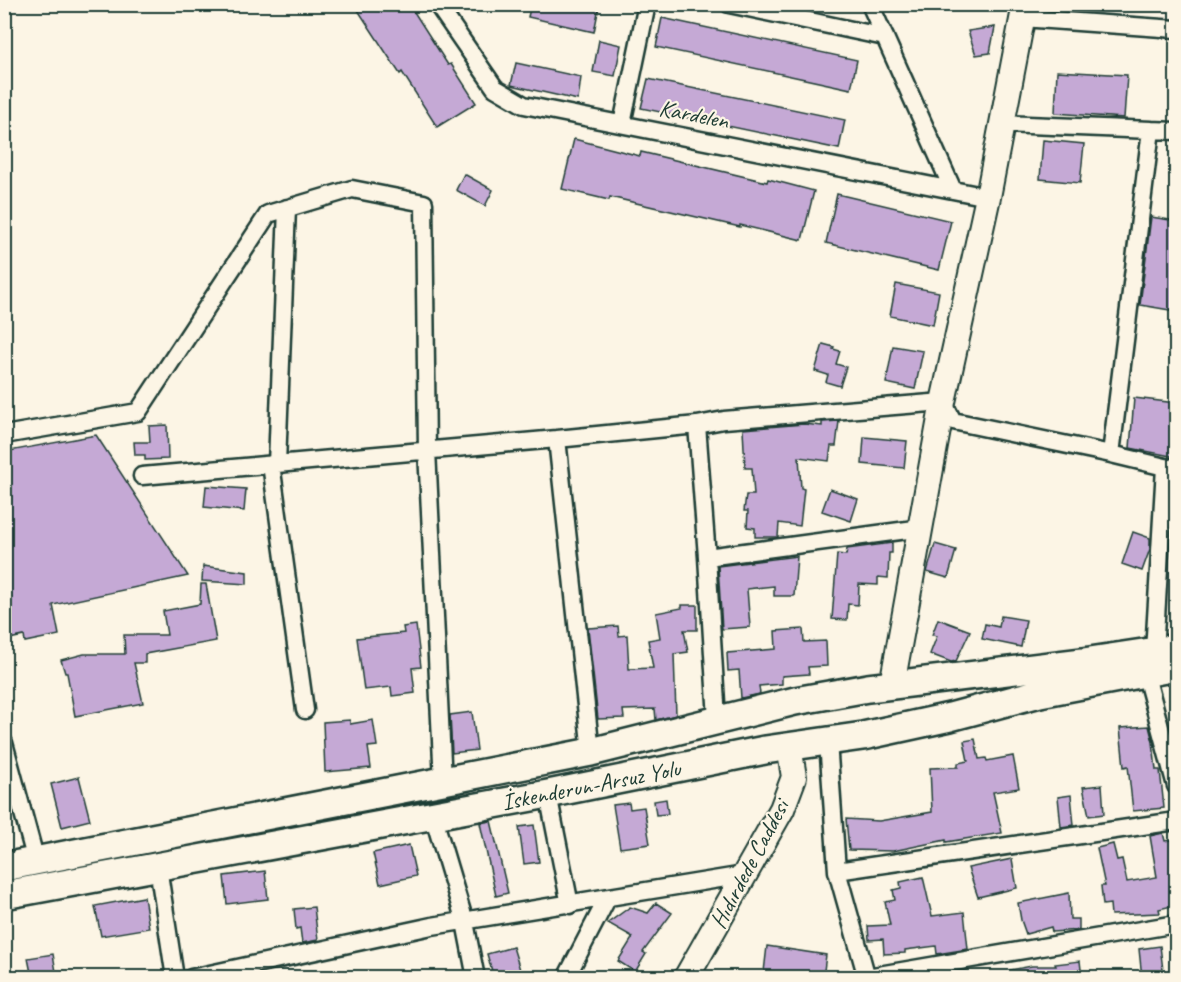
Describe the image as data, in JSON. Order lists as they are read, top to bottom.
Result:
{
  "streets": {
    "main road": ["İskenderun-Arsuz Yolu"],
    "street": ["Kardelen", "Hıdırdede Caddesi"]
  },
  "crossings": [
    ["İskenderun-Arsuz Yolu", "Hıdırdede Caddesi"]
  ]
}
